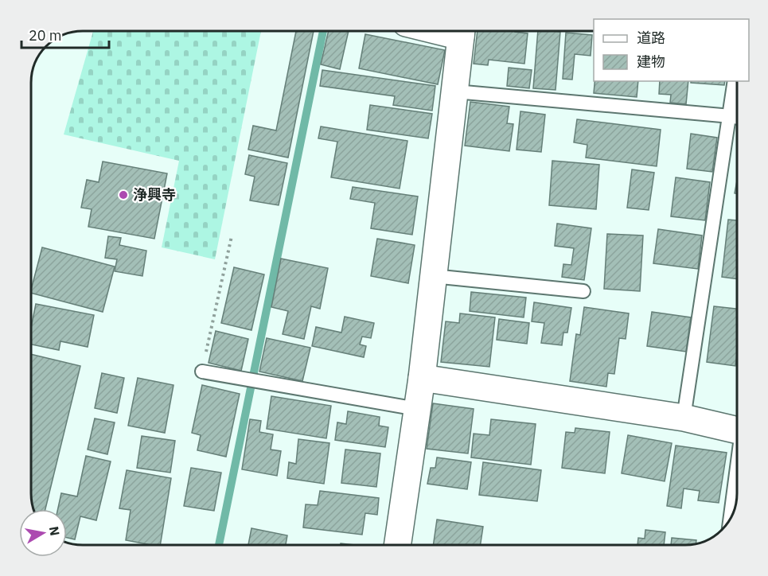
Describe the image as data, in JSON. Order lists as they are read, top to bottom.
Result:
{
  "places": ["浄興寺"],
  "legend": ["道路", "建物"],
  "scale_bar": "20 m",
  "north": "right"
}
